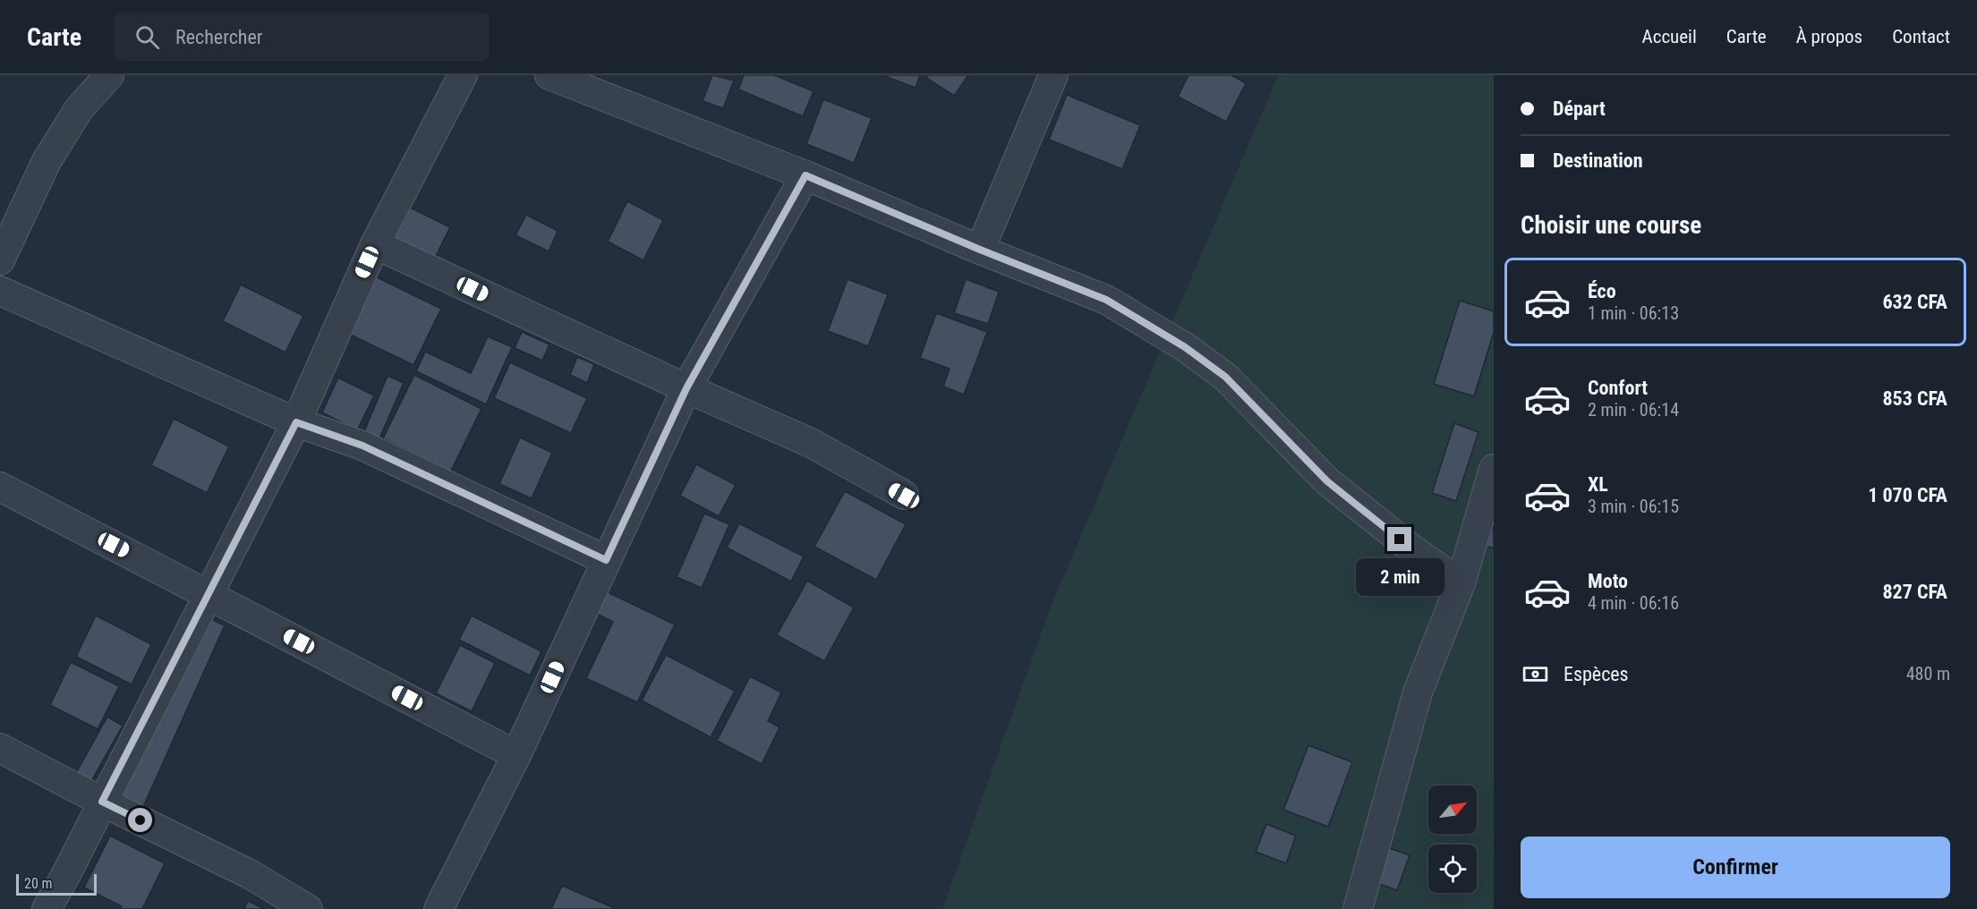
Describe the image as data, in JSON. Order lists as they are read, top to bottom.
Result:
{
  "scale_bar": "20 m",
  "north": "top right",
  "page": {
    "header": "Carte",
    "search": "Rechercher",
    "nav": [
      "Accueil",
      "Carte",
      "À propos",
      "Contact"
    ],
    "banner": ["Départ", "Destination"],
    "heading": "Choisir une course",
    "list": [
      {
        "name": "Éco",
        "note": "1 min · 06:13",
        "value": "632 CFA"
      },
      {
        "name": "Confort",
        "note": "2 min · 06:14",
        "value": "853 CFA"
      },
      {
        "name": "XL",
        "note": "3 min · 06:15",
        "value": "1 070 CFA"
      },
      {
        "name": "Moto",
        "note": "4 min · 06:16",
        "value": "827 CFA"
      }
    ],
    "bubble": "2 min",
    "pay": ["Espèces", "480 m"],
    "buttons": "Confirmer",
    "scale": "20 m"
  }
}
